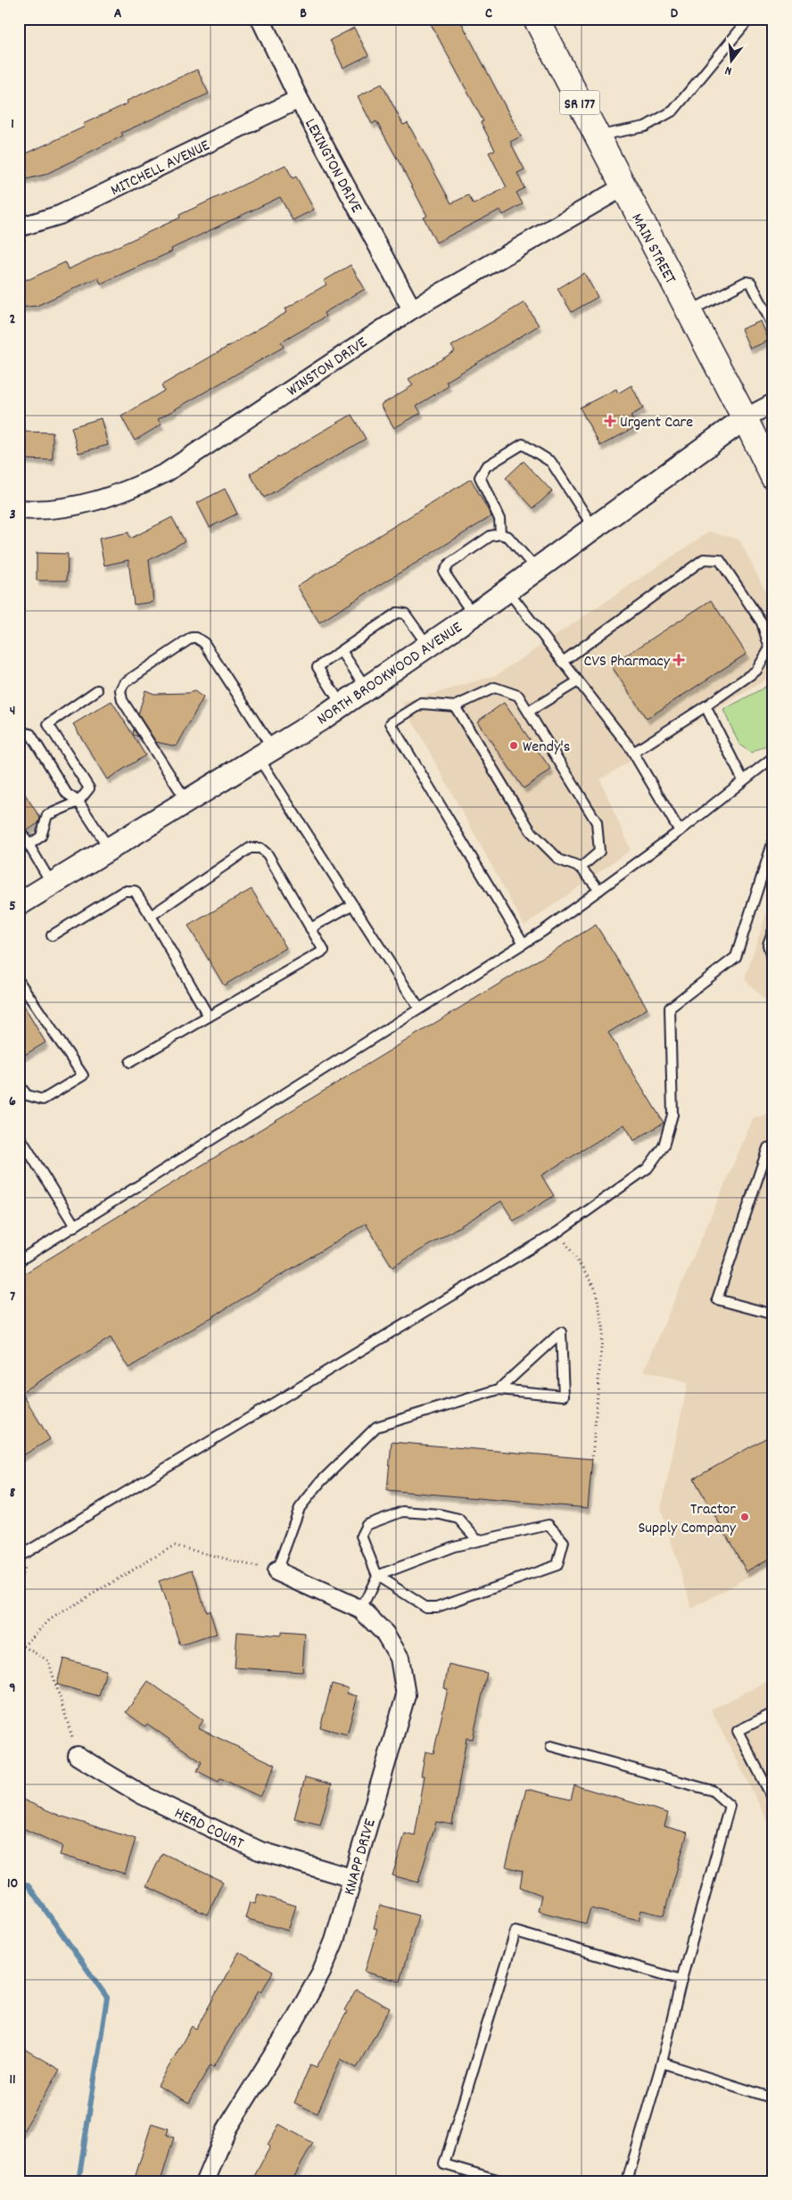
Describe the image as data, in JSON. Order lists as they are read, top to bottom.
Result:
{
  "streets": {
    "main road": ["SR 177", "MAIN STREET"],
    "street": [
      "LEXINGTON DRIVE",
      "MITCHELL AVENUE",
      "WINSTON DRIVE",
      "NORTH BROOKWOOD AVENUE",
      "HERD COURT",
      "KNAPP DRIVE"
    ]
  },
  "crossings": [
    ["LEXINGTON DRIVE", "MITCHELL AVENUE"],
    ["LEXINGTON DRIVE", "WINSTON DRIVE"],
    ["MAIN STREET", "WINSTON DRIVE"],
    ["MAIN STREET", "NORTH BROOKWOOD AVENUE"],
    ["HERD COURT", "KNAPP DRIVE"]
  ],
  "places": {
    "health": ["Urgent Care", "CVS Pharmacy"],
    "other": ["Wendy's", "Tractor Supply Company"]
  },
  "north": "bottom",
  "grid": {
    "columns": [
      "A",
      "B",
      "C",
      "D"
    ],
    "rows": [
      "1",
      "2",
      "3",
      "4",
      "5",
      "6",
      "7",
      "8",
      "9",
      "10",
      "11"
    ]
  }
}
